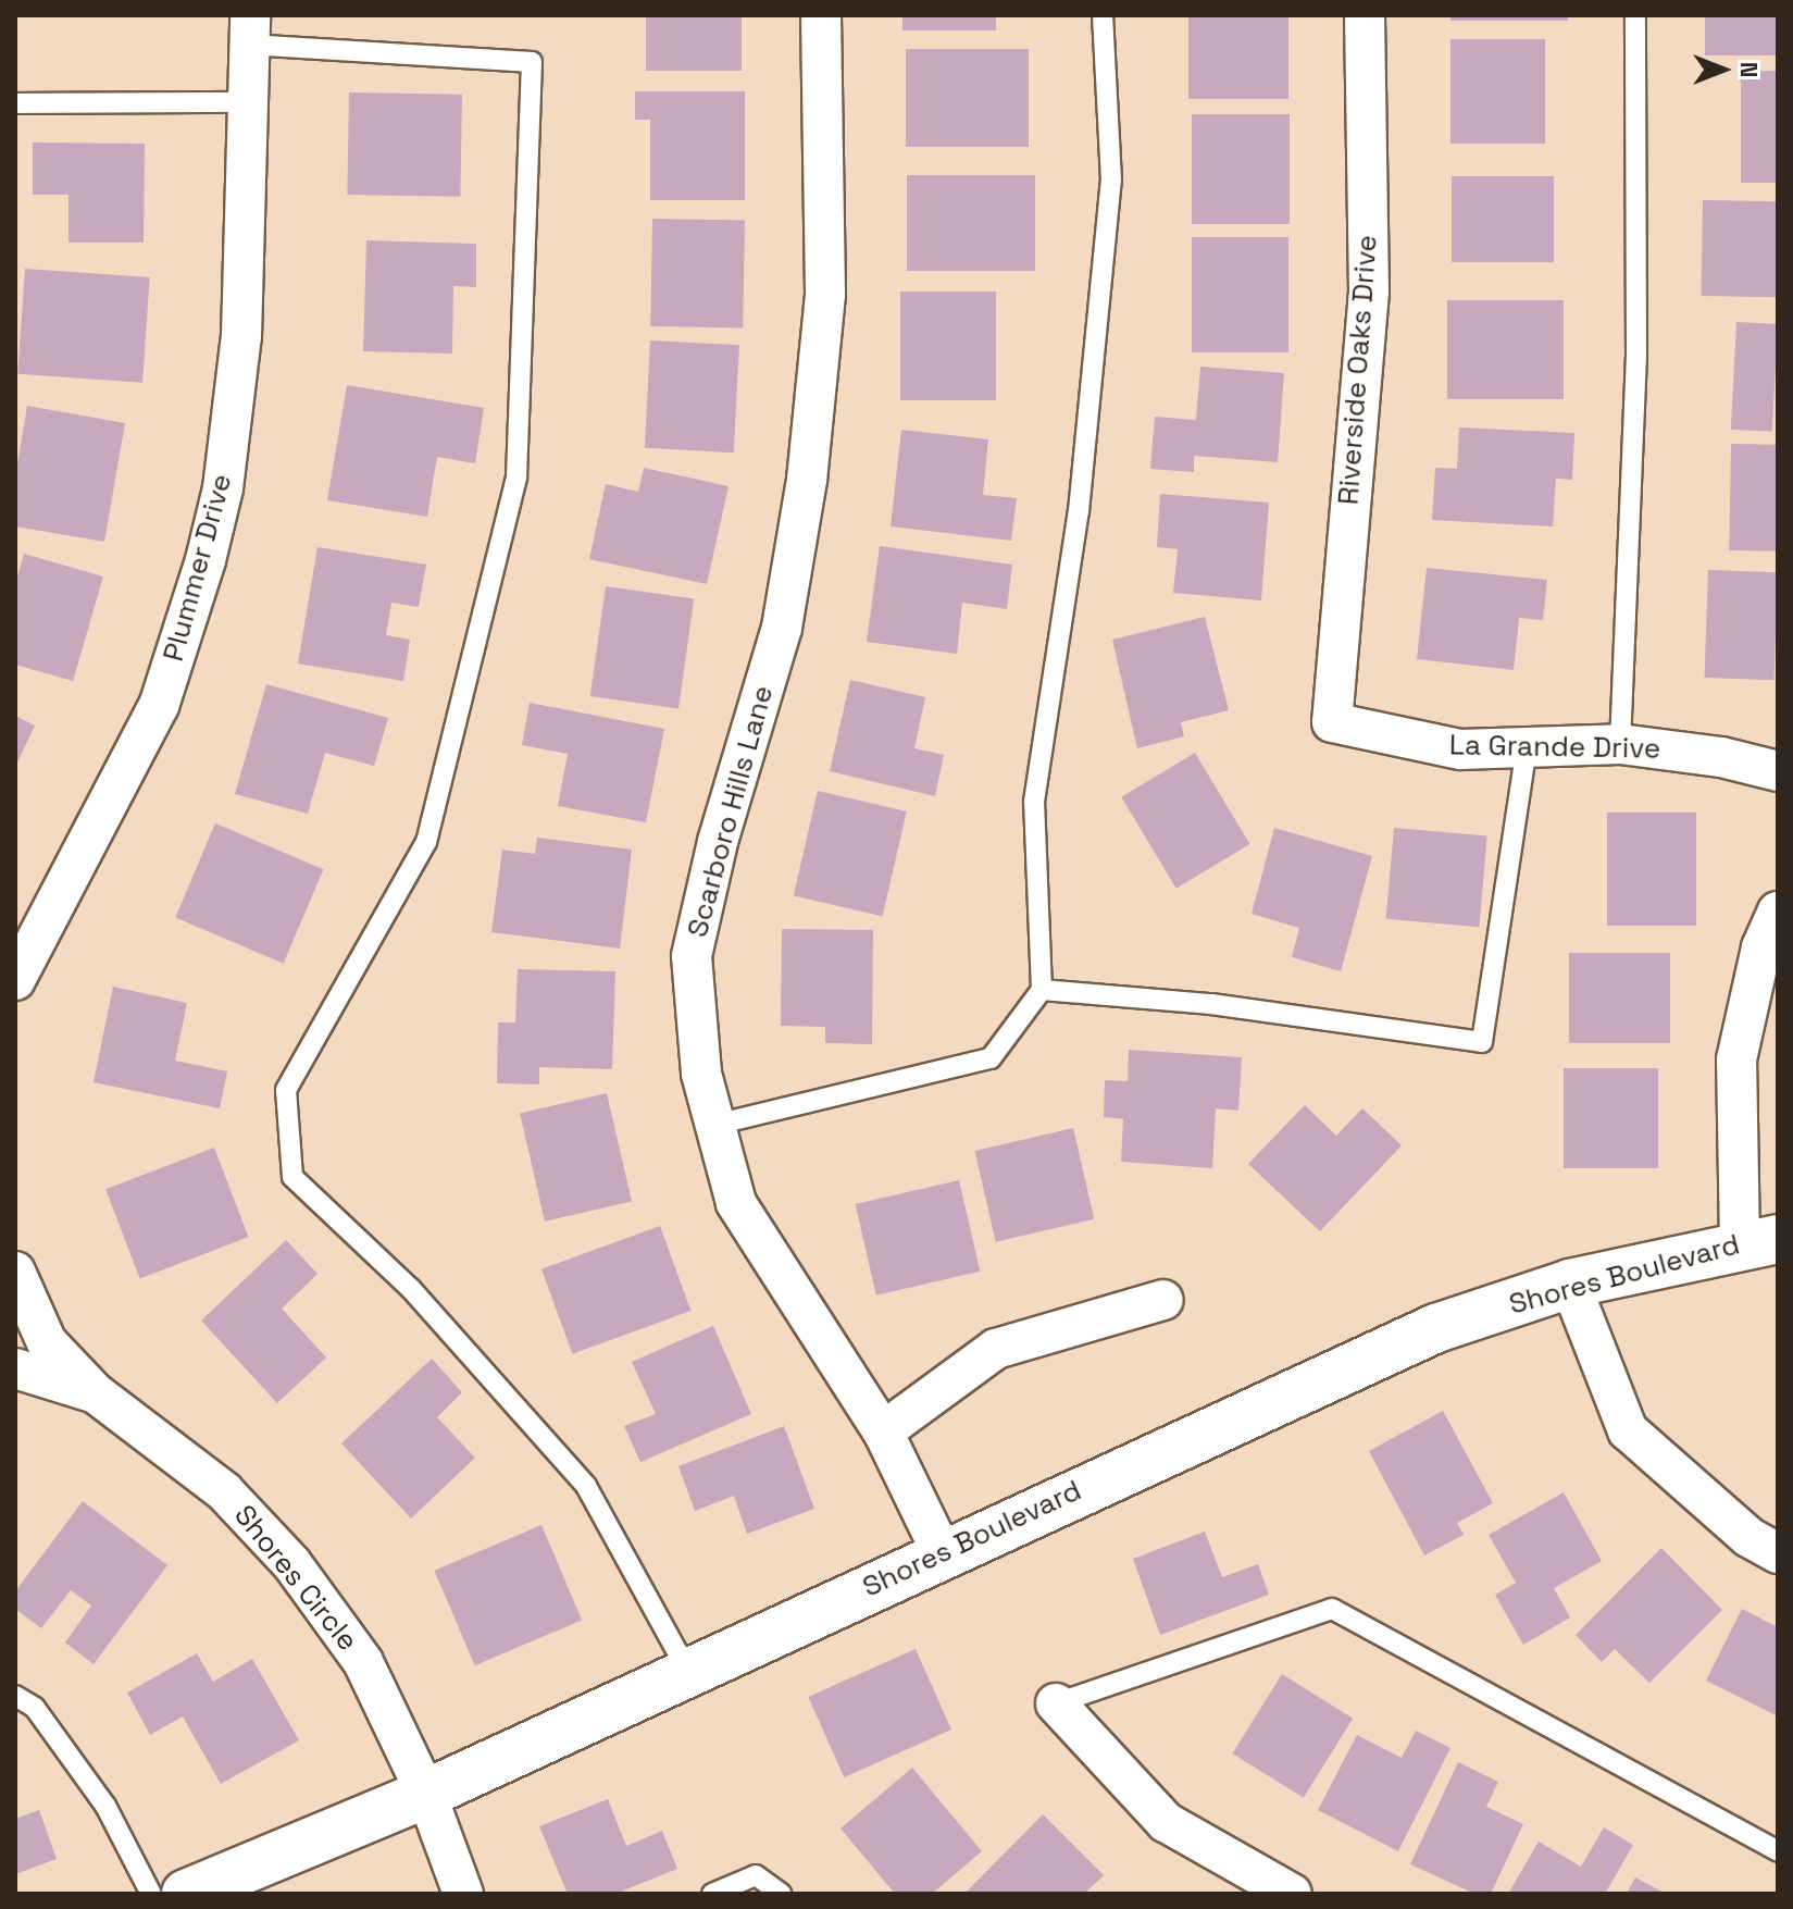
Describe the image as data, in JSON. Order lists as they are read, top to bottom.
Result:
{
  "streets": {
    "street": [
      "Riverside Oaks Drive",
      "Plummer Drive",
      "La Grande Drive",
      "Scarboro Hills Lane",
      "Shores Boulevard",
      "Shores Circle"
    ]
  },
  "crossings": [
    ["Riverside Oaks Drive", "La Grande Drive"],
    ["Scarboro Hills Lane", "Shores Boulevard"],
    ["Shores Boulevard", "Shores Circle"]
  ],
  "north": "right"
}
